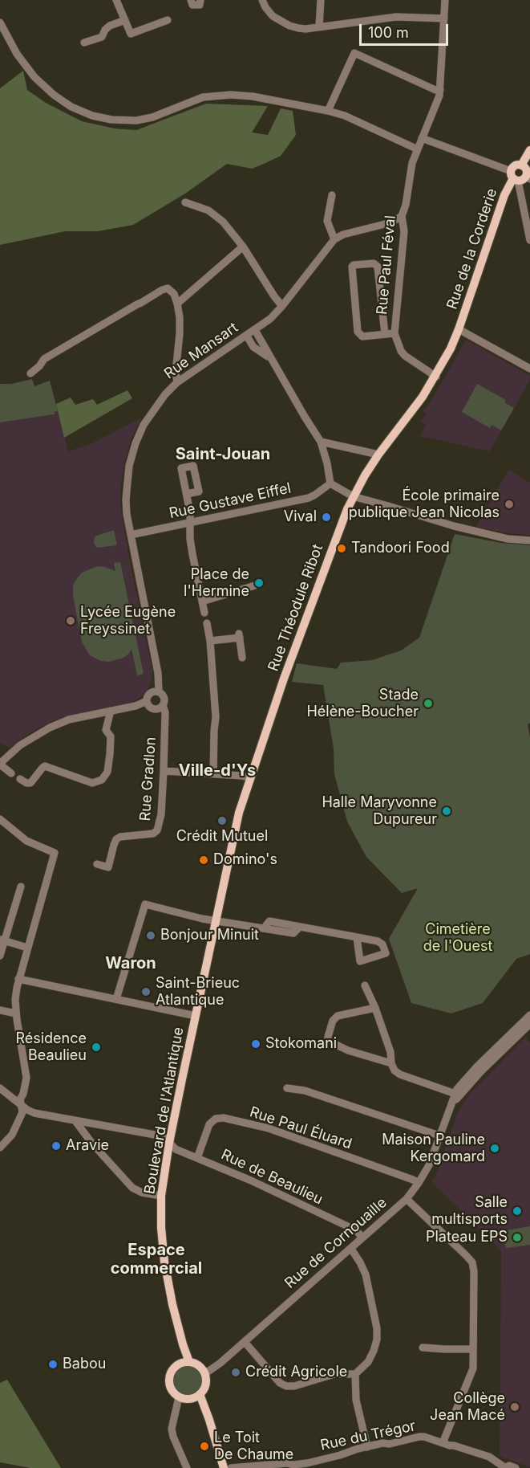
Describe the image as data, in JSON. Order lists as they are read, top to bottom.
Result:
{
  "streets": {
    "main road": ["Rue de la Corderie", "Rue Théodule Ribot", "Boulevard de l'Atlantique"],
    "street": [
      "Rue Paul Féval",
      "Rue Mansart",
      "Rue Gustave Eiffel",
      "Rue Gradlon",
      "Rue Paul Éluard",
      "Rue de Beaulieu",
      "Rue de Cornouaille",
      "Rue du Trégor"
    ]
  },
  "crossings": [
    ["Rue de la Corderie", "Rue Théodule Ribot"],
    ["Rue Paul Féval", "Rue Théodule Ribot"],
    ["Rue Mansart", "Rue Gustave Eiffel"],
    ["Rue Mansart", "Rue Gradlon"],
    ["Rue Théodule Ribot", "Boulevard de l'Atlantique"],
    ["Boulevard de l'Atlantique", "Rue de Beaulieu"],
    ["Boulevard de l'Atlantique", "Rue de Cornouaille"],
    ["Rue Paul Éluard", "Rue de Beaulieu"],
    ["Rue Paul Éluard", "Rue de Cornouaille"],
    ["Rue de Beaulieu", "Rue de Cornouaille"]
  ],
  "districts": [
    "Saint-Jouan",
    "Ville-d'Ys",
    "Waron",
    "Espace commercial"
  ],
  "parks": ["Cimetière de l'Ouest"],
  "places": [
    "École primaire publique Jean Nicolas",
    "Vival",
    "Tandoori Food",
    "Place de l'Hermine",
    "Lycée Eugène Freyssinet",
    "Stade Hélène-Boucher",
    "Halle Maryvonne Dupureur",
    "Crédit Mutuel",
    "Domino's",
    "Bonjour Minuit",
    "Saint-Brieuc Atlantique",
    "Stokomani",
    "Résidence Beaulieu",
    "Aravie",
    "Maison Pauline Kergomard",
    "Salle multisports",
    "Plateau EPS",
    "Babou",
    "Crédit Agricole",
    "Collège Jean Macé",
    "Le Toit De Chaume"
  ],
  "scale_bar": "100 m"
}
